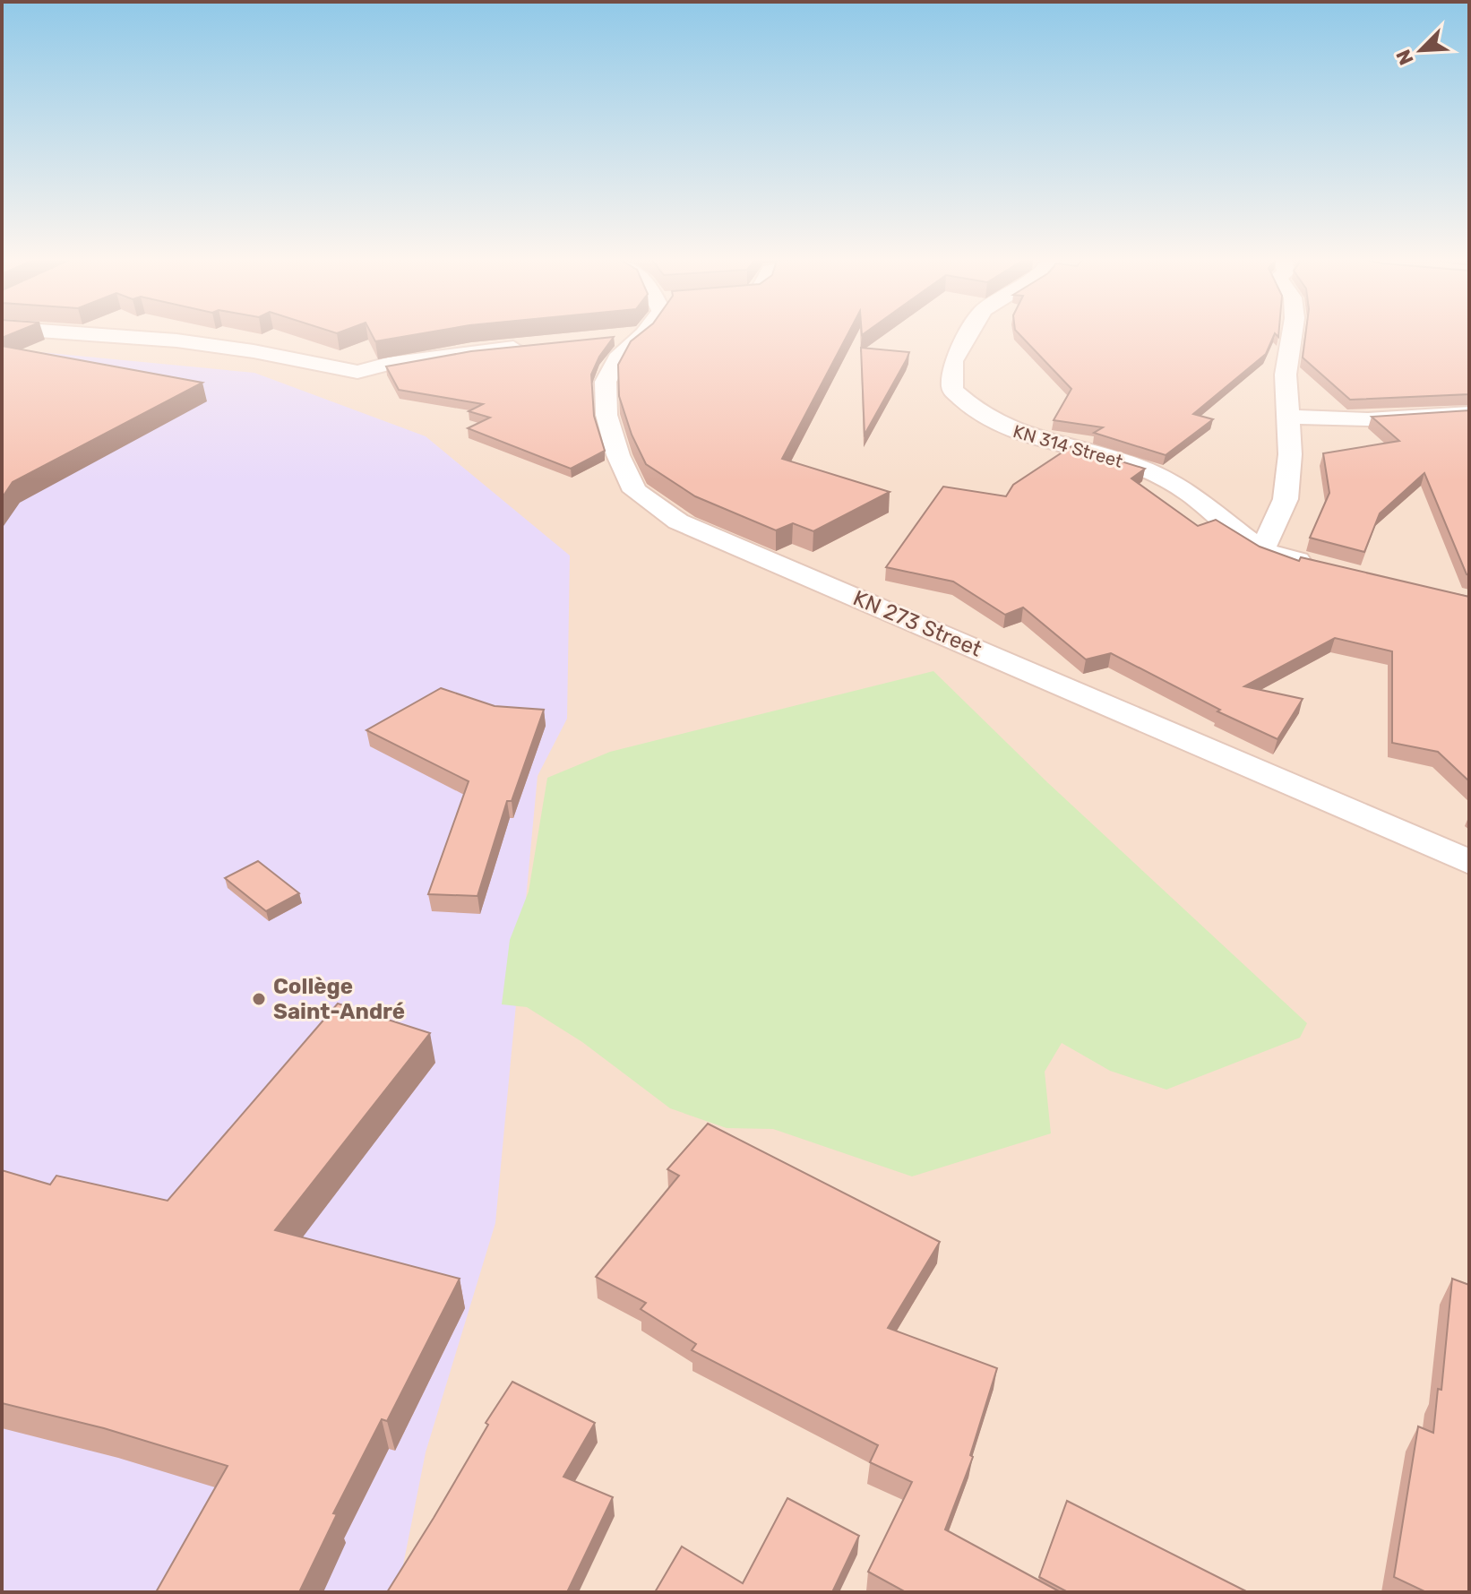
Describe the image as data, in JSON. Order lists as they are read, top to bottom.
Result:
{
  "streets": {
    "street": ["KN 314 Street", "KN 273 Street"]
  },
  "places": ["Collège Saint-André"],
  "north": "bottom left"
}
